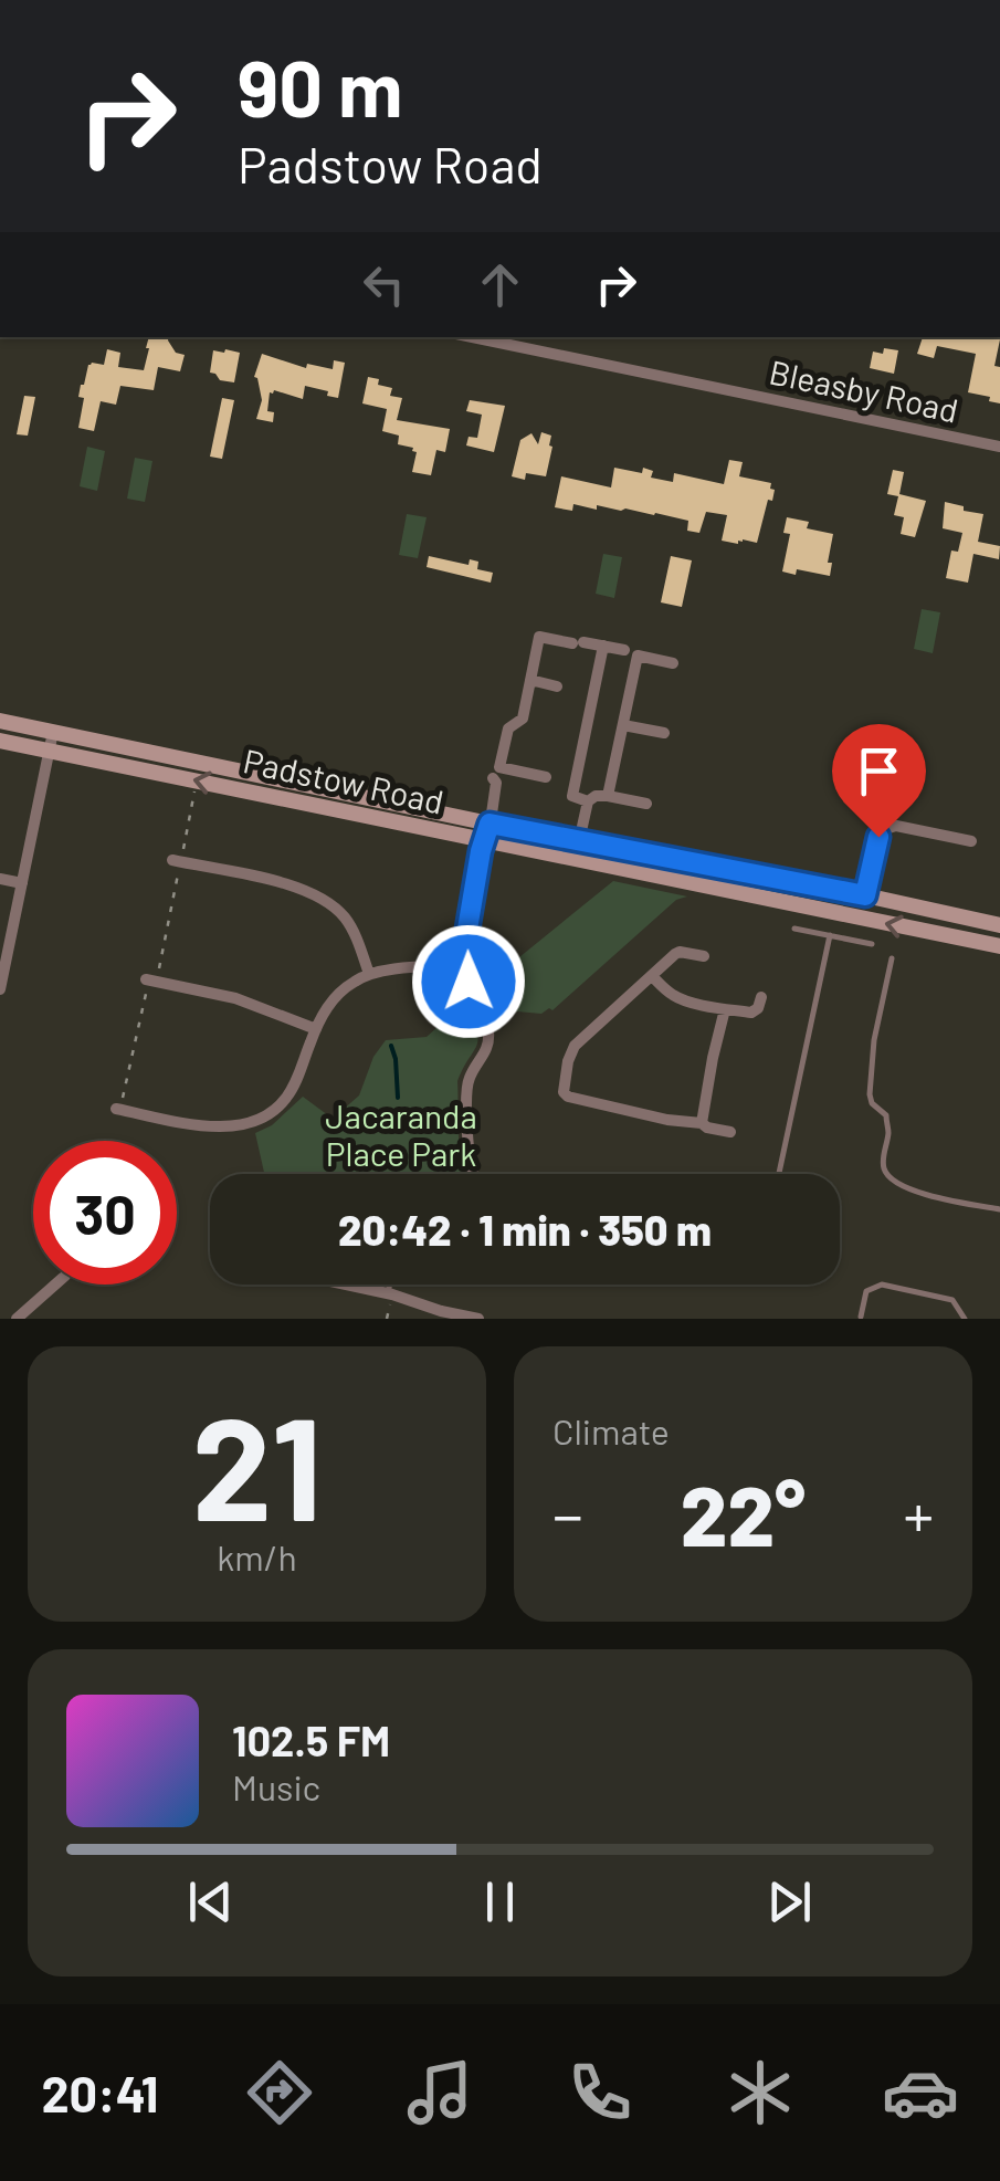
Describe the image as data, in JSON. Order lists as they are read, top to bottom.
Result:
{
  "streets": {
    "main road": ["Padstow Road"],
    "street": ["Bleasby Road"]
  },
  "parks": ["Jacaranda Place Park"],
  "page": {
    "turn": ["90 m", "Padstow Road"],
    "limit": "30",
    "trip": "20:42 · 1 min · 350 m",
    "tile": [
      ["21", "km/h"],
      "Climate"
    ],
    "heat": ["−", "22°", "+"],
    "song": ["102.5 FM", "Music"],
    "tabs": "20:41"
  }
}
